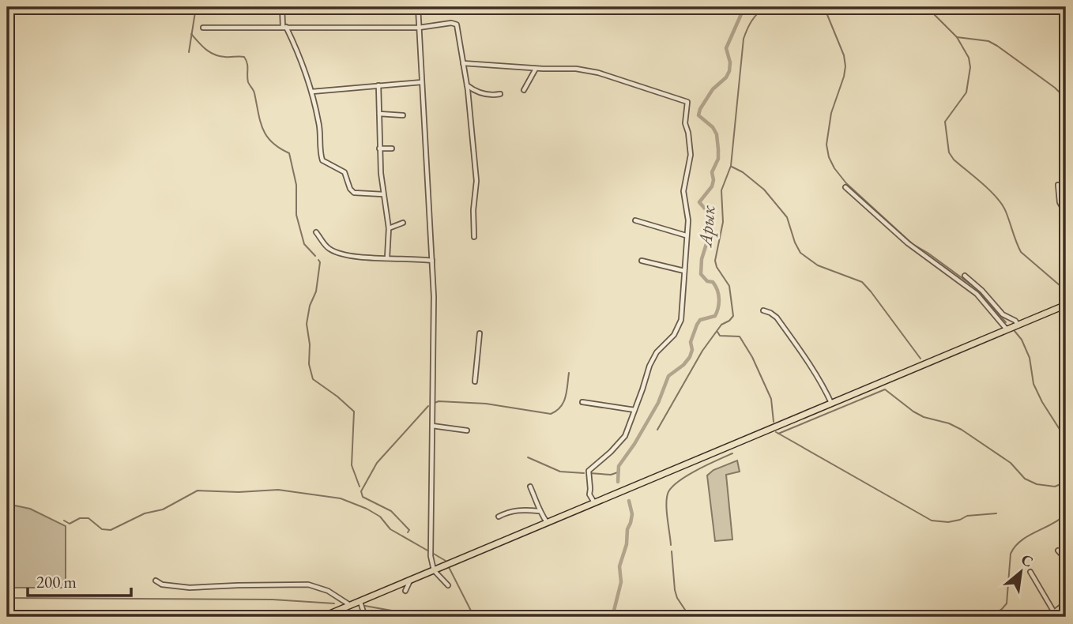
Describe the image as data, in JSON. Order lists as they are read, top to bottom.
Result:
{
  "water": ["Арык"],
  "scale_bar": "200 m",
  "north": "top right"
}
